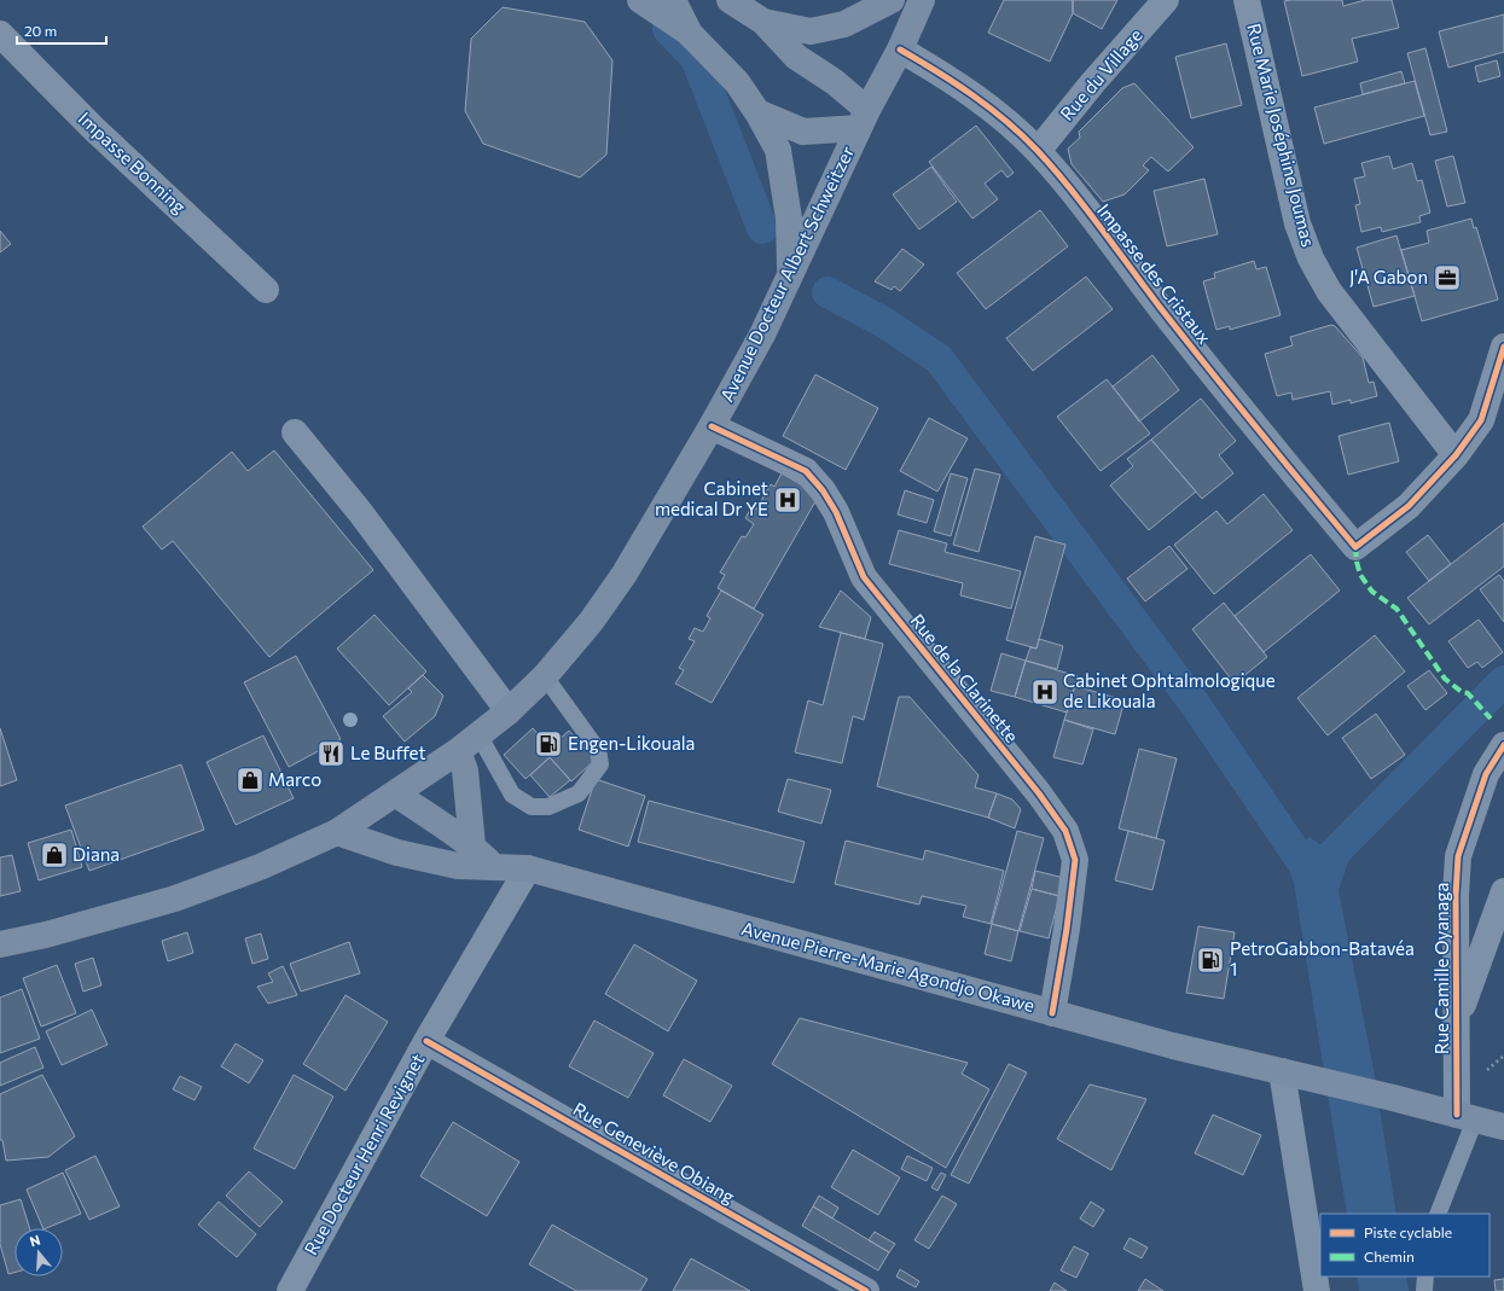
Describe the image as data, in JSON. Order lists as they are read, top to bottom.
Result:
{
  "streets": {
    "main road": ["Avenue Docteur Albert Schweitzer", "Avenue Pierre-Marie Agondjo Okawe"],
    "street": [
      "Rue du Village",
      "Rue Marie Joséphine Joumas",
      "Impasse Bonning",
      "Impasse des Cristaux",
      "Rue de la Clarinette",
      "Rue Camille Oyanaga",
      "Rue Geneviève Obiang",
      "Rue Docteur Henri Revignet"
    ]
  },
  "crossings": [
    ["Rue du Village", "Impasse des Cristaux"],
    ["Rue Marie Joséphine Joumas", "Impasse des Cristaux"],
    ["Avenue Docteur Albert Schweitzer", "Impasse des Cristaux"],
    ["Avenue Docteur Albert Schweitzer", "Rue de la Clarinette"],
    ["Avenue Docteur Albert Schweitzer", "Avenue Pierre-Marie Agondjo Okawe"],
    ["Rue de la Clarinette", "Avenue Pierre-Marie Agondjo Okawe"],
    ["Avenue Pierre-Marie Agondjo Okawe", "Rue Camille Oyanaga"],
    ["Avenue Pierre-Marie Agondjo Okawe", "Rue Docteur Henri Revignet"],
    ["Rue Geneviève Obiang", "Rue Docteur Henri Revignet"]
  ],
  "places": {
    "office": ["J'A Gabon"],
    "hospital": ["Cabinet medical Dr YE", "Cabinet Ophtalmologique de Likouala"],
    "fuel station": ["Engen-Likouala", "PetroGabbon-Batavéa 1"],
    "restaurant": ["Le Buffet"],
    "shop": ["Marco", "Diana"]
  },
  "legend": ["Piste cyclable", "Chemin"],
  "scale_bar": "20 m",
  "north": "top"
}
